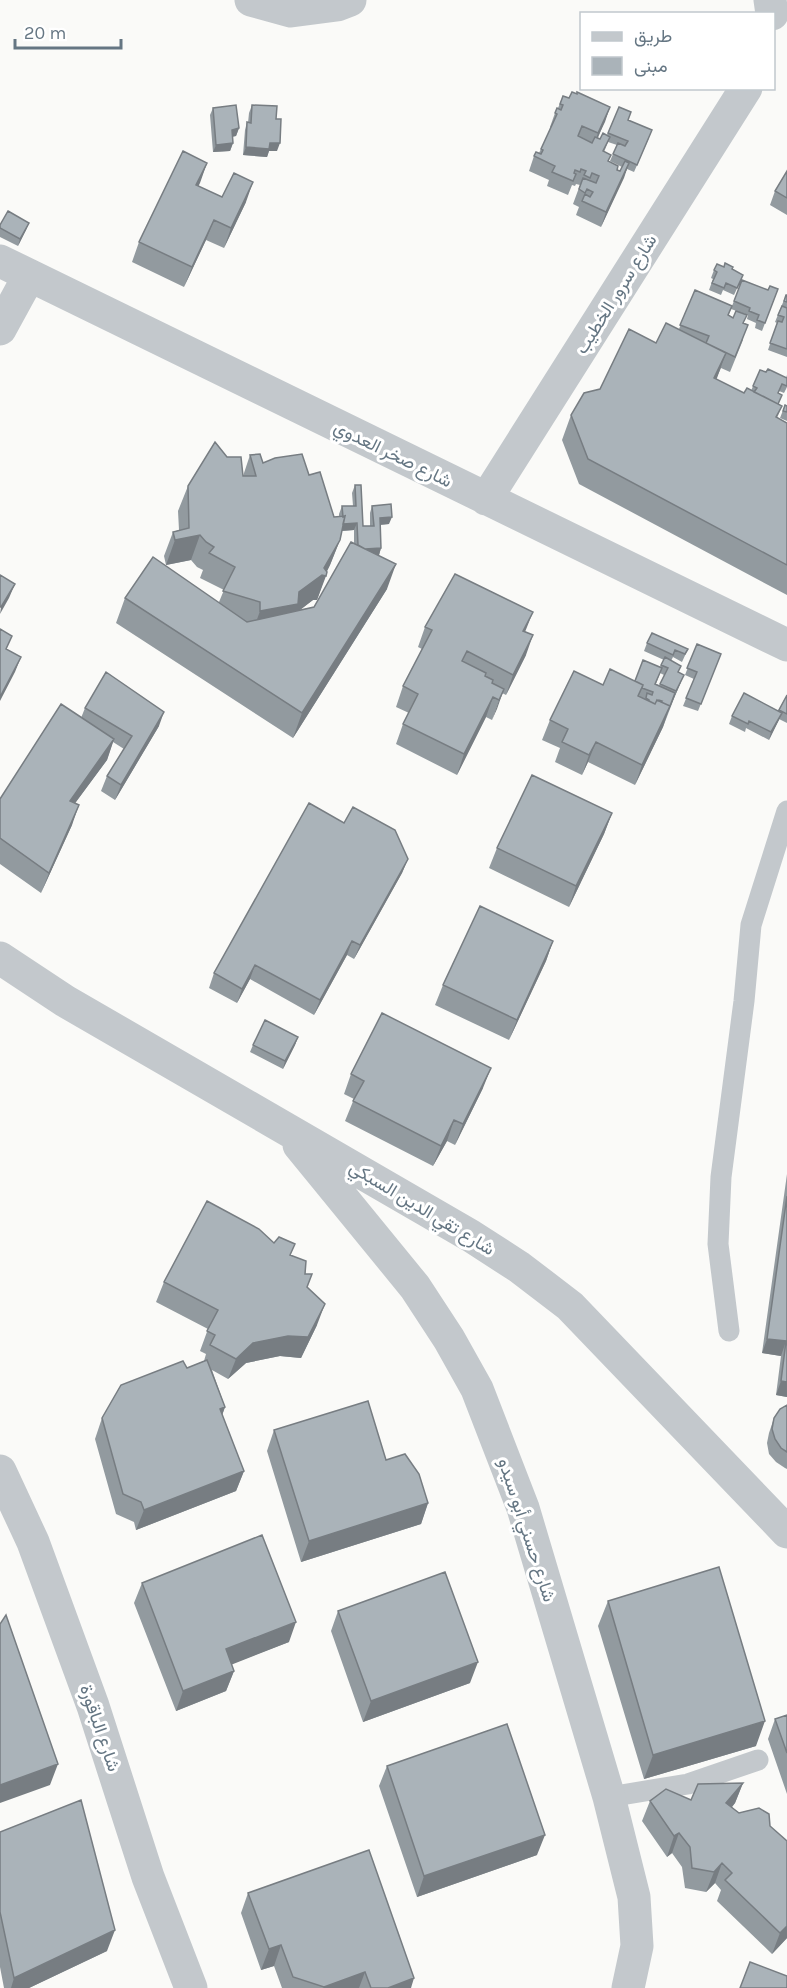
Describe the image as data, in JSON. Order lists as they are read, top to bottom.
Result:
{
  "streets": {
    "street": [
      "شارع سرور الخطيب",
      "شارع صخر العدوي",
      "شارع تقي الدين السبكي",
      "شارع حسني أبو سيدو",
      "شارع الباقورة"
    ]
  },
  "crossings": [
    ["شارع سرور الخطيب", "شارع صخر العدوي"],
    ["شارع تقي الدين السبكي", "شارع حسني أبو سيدو"]
  ],
  "legend": ["طريق", "مبنى"],
  "scale_bar": "20 m"
}
